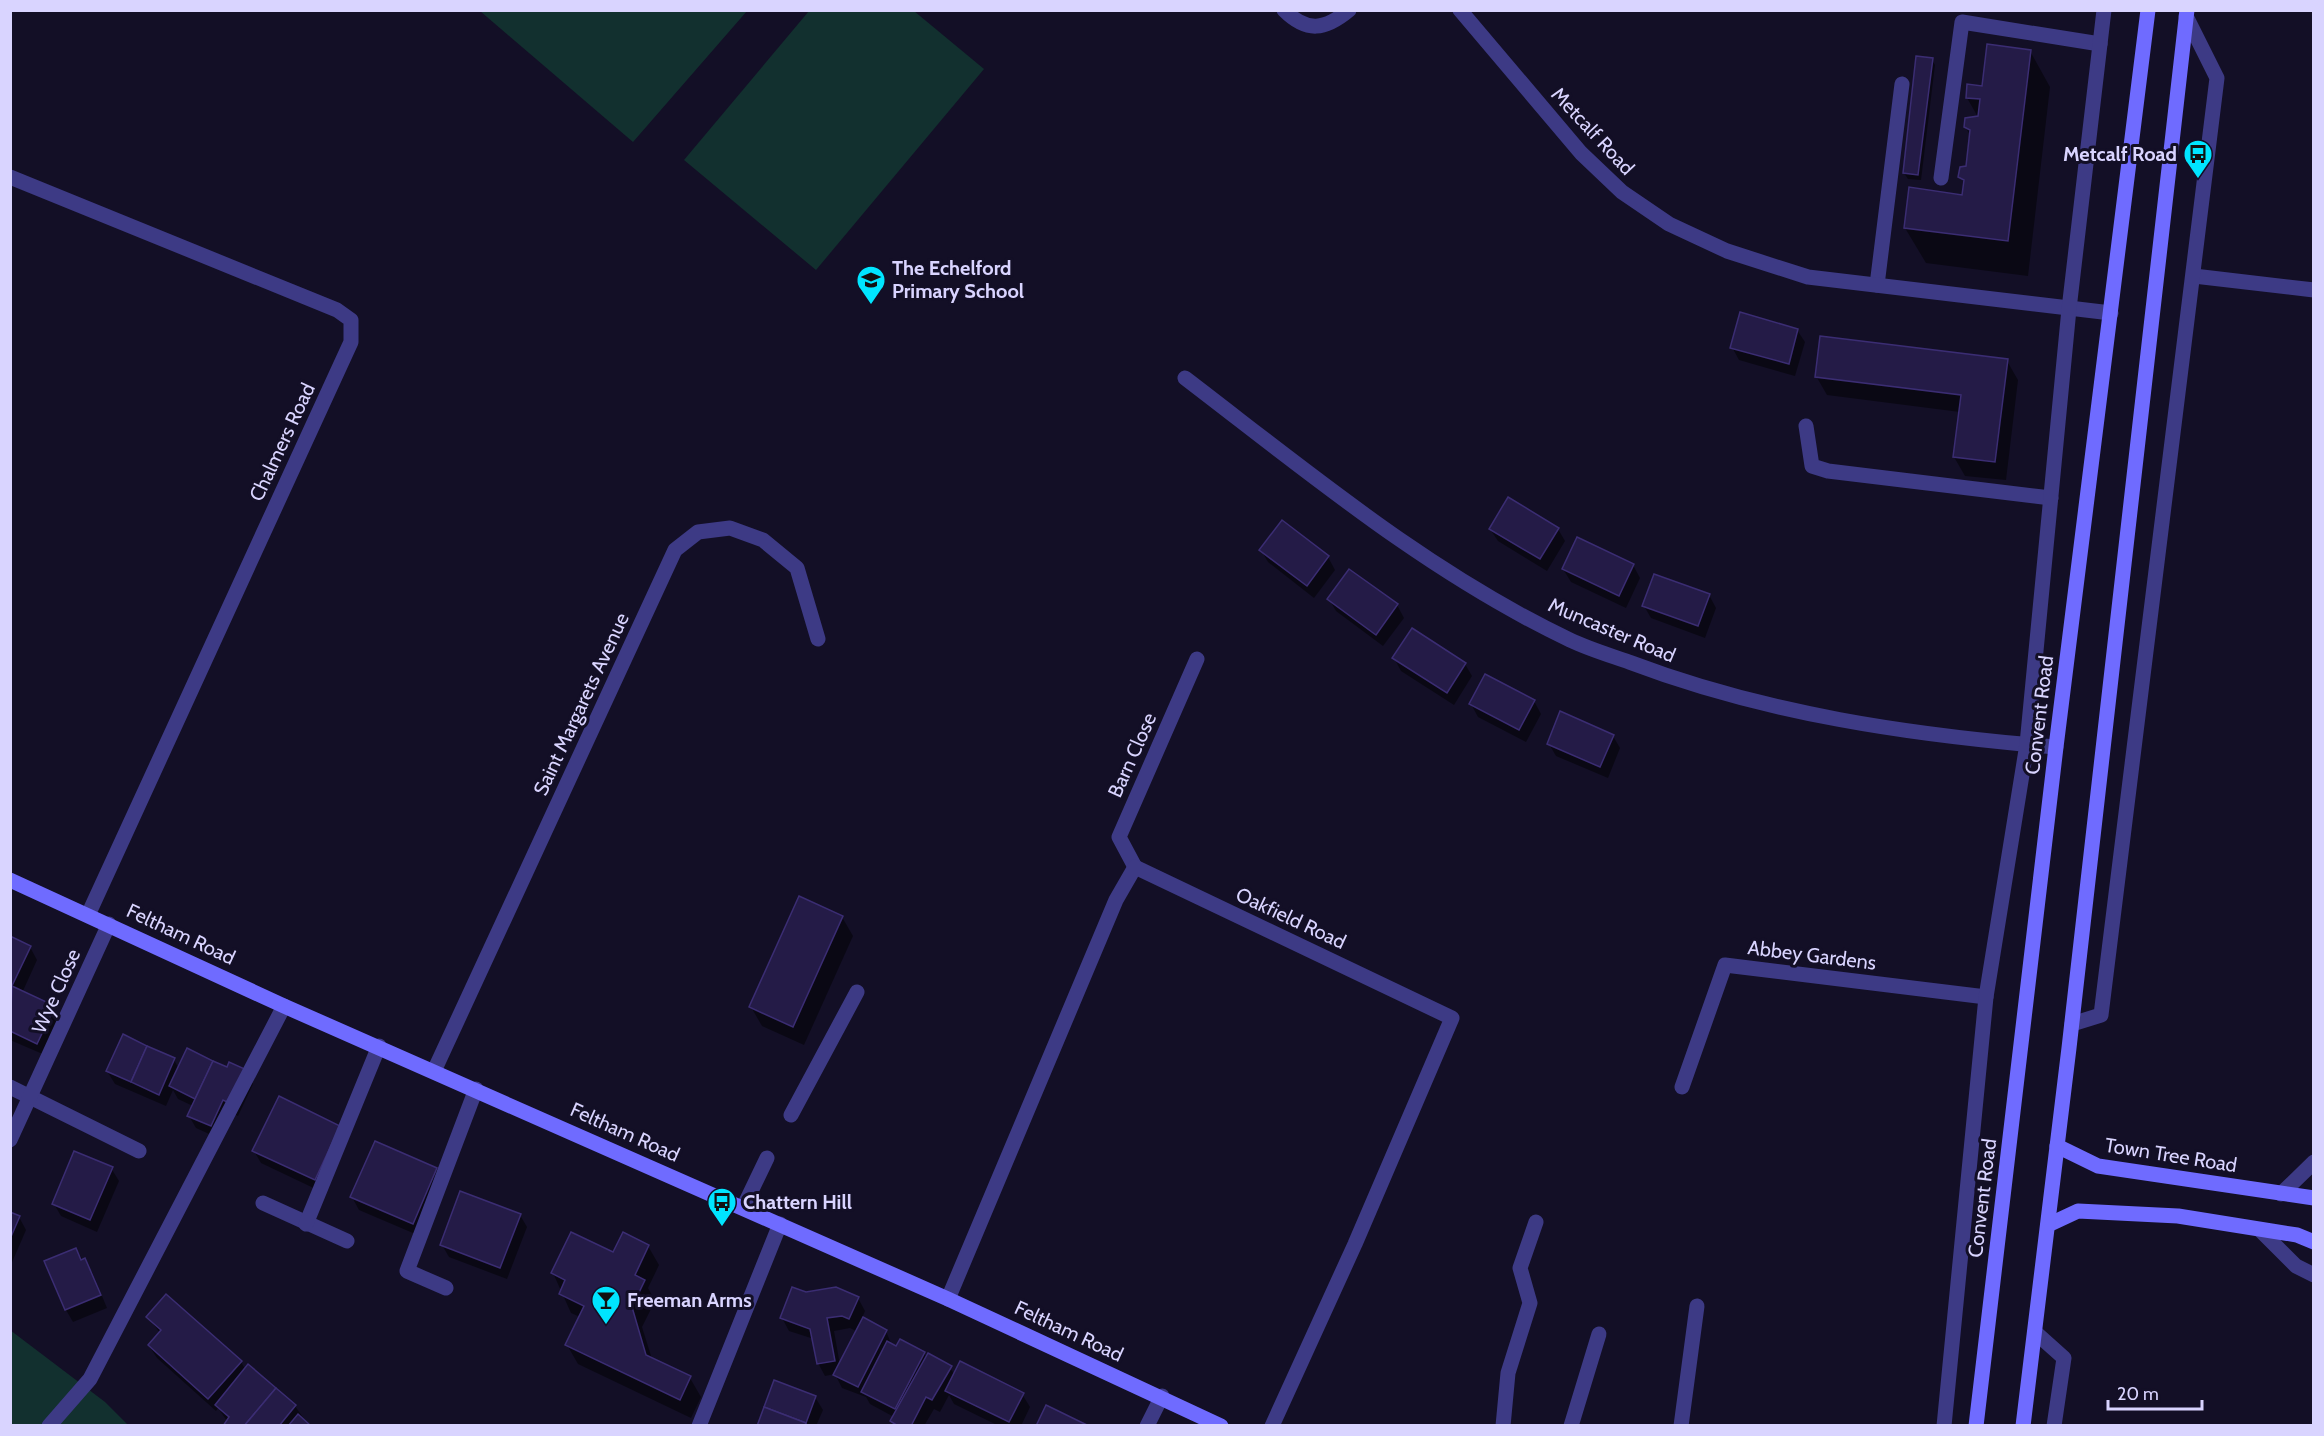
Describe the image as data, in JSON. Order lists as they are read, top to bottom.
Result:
{
  "streets": {
    "main road": ["Convent Road", "Feltham Road", "Town Tree Road"],
    "street": [
      "Metcalf Road",
      "Chalmers Road",
      "Muncaster Road",
      "Saint Margarets Avenue",
      "Barn Close",
      "Oakfield Road",
      "Abbey Gardens",
      "Wye Close"
    ]
  },
  "crossings": [
    ["Metcalf Road", "Convent Road"],
    ["Chalmers Road", "Feltham Road"],
    ["Muncaster Road", "Convent Road"],
    ["Saint Margarets Avenue", "Feltham Road"],
    ["Convent Road", "Abbey Gardens"],
    ["Barn Close", "Oakfield Road"],
    ["Feltham Road", "Wye Close"]
  ],
  "places": {
    "bus stop": ["Metcalf Road", "Chattern Hill"],
    "school or university": ["The Echelford Primary School"],
    "bar": ["Freeman Arms"]
  },
  "scale_bar": "20 m"
}
